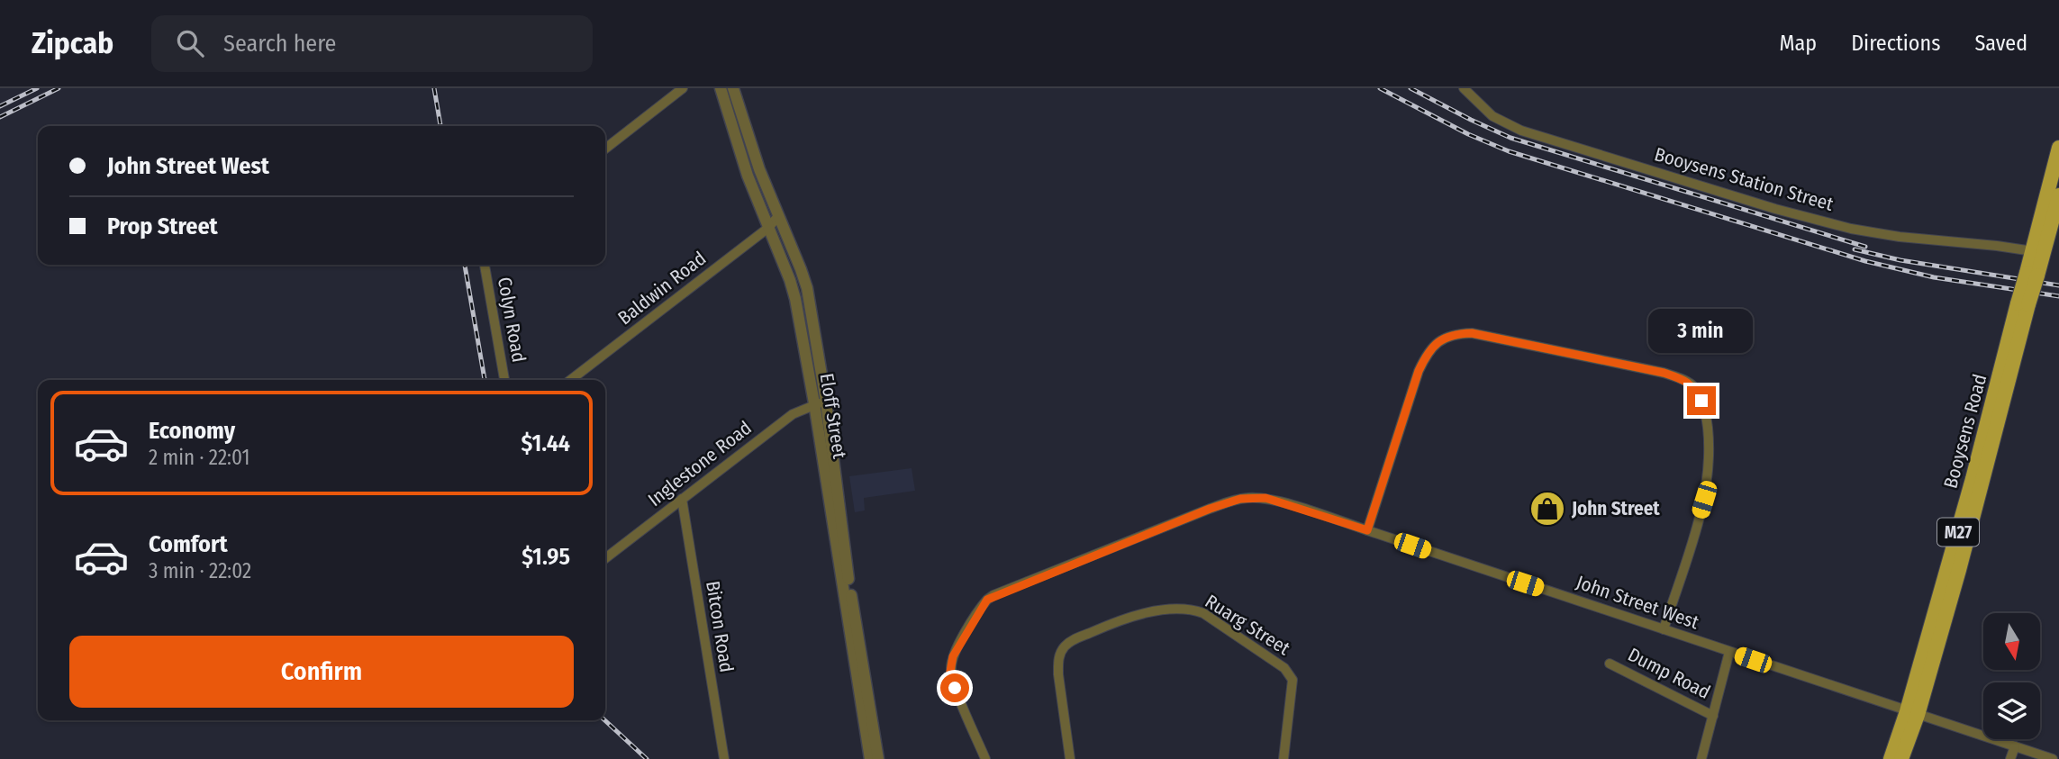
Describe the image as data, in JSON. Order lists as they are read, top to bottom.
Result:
{
  "streets": {
    "main road": ["Booysens Road", "M27"],
    "street": [
      "Booysens Station Street",
      "Baldwin Road",
      "Colyn Road",
      "Eloff Street",
      "Inglestone Road",
      "John Street West",
      "Ruarg Street",
      "Bitcon Road",
      "Dump Road"
    ]
  },
  "crossings": [
    ["Booysens Station Street", "Booysens Road"],
    ["Baldwin Road", "Eloff Street"],
    ["Eloff Street", "Inglestone Road"],
    ["Booysens Road", "John Street West"],
    ["Inglestone Road", "Bitcon Road"]
  ],
  "places": {
    "shop": ["John Street"]
  },
  "north": "bottom",
  "page": {
    "header": "Zipcab",
    "search": "Search here",
    "nav": ["Map", "Directions", "Saved"],
    "banner": ["John Street West", "Prop Street"],
    "bubble": "3 min",
    "list": [
      {
        "name": "Economy",
        "note": "2 min · 22:01",
        "value": "$1.44"
      },
      {
        "name": "Comfort",
        "note": "3 min · 22:02",
        "value": "$1.95"
      }
    ],
    "buttons": "Confirm"
  }
}
